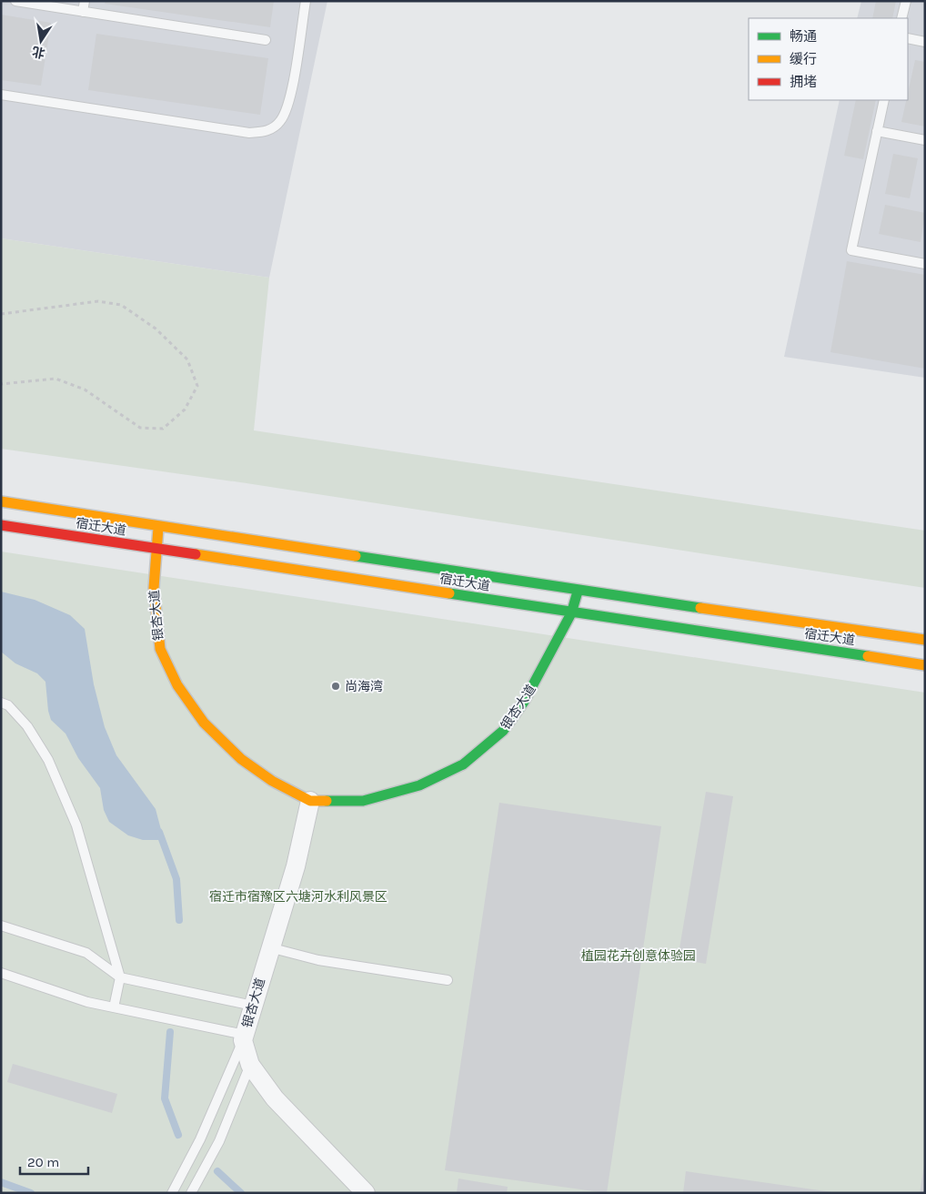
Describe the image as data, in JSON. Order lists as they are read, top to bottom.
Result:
{
  "streets": {
    "main road": ["宿迁大道", "银杏大道"]
  },
  "crossings": [
    ["宿迁大道", "银杏大道"]
  ],
  "parks": ["宿迁市宿豫区六塘河水利风景区", "植园花卉创意体验园"],
  "places": ["尚海湾"],
  "legend": ["畅通", "缓行", "拥堵"],
  "scale_bar": "20 m",
  "north": "bottom"
}
